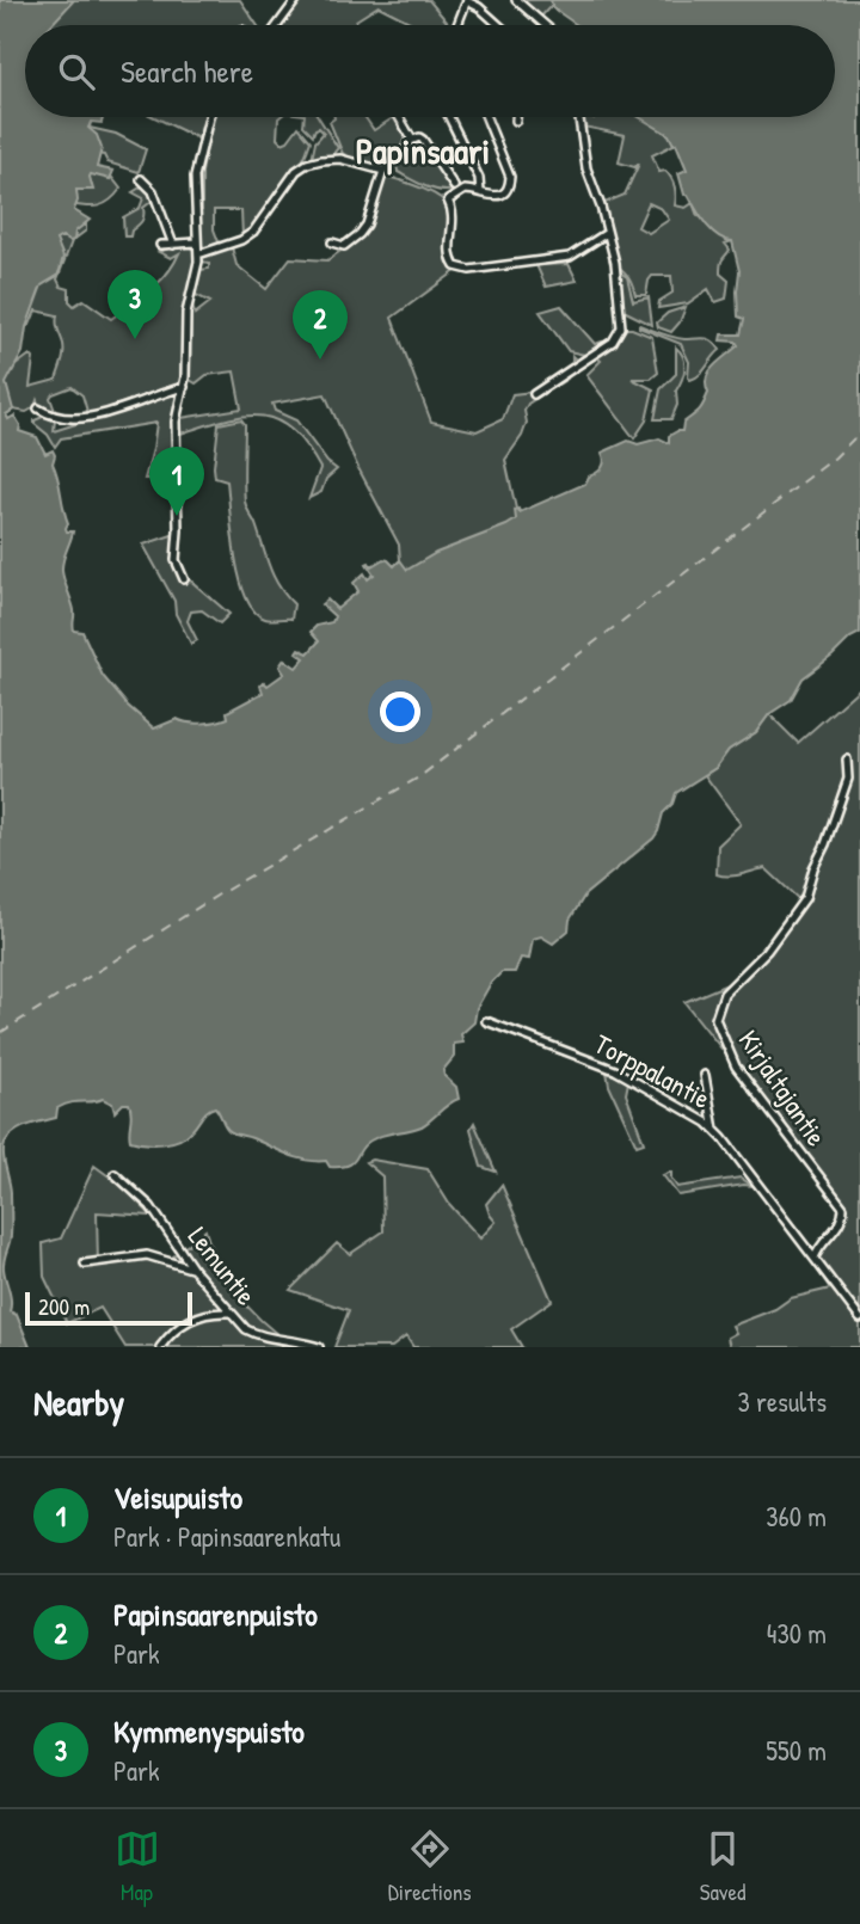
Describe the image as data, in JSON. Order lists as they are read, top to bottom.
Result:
{
  "streets": {
    "street": ["Torppalantie", "Kirjaltajantie", "Lemuntie"]
  },
  "crossings": [
    ["Torppalantie", "Kirjaltajantie"]
  ],
  "districts": ["Papinsaari"],
  "scale_bar": "200 m",
  "page": {
    "search": "Search here",
    "pins": ["3", "2", "1"],
    "scale": "200 m",
    "heading": ["Nearby", "3 results"],
    "list": [
      {
        "mark": "1",
        "name": "Veisupuisto",
        "note": "Park · Papinsaarenkatu",
        "value": "360 m"
      },
      {
        "mark": "2",
        "name": "Papinsaarenpuisto",
        "note": "Park",
        "value": "430 m"
      },
      {
        "mark": "3",
        "name": "Kymmenyspuisto",
        "note": "Park",
        "value": "550 m"
      }
    ],
    "nav": ["Map", "Directions", "Saved"]
  }
}
